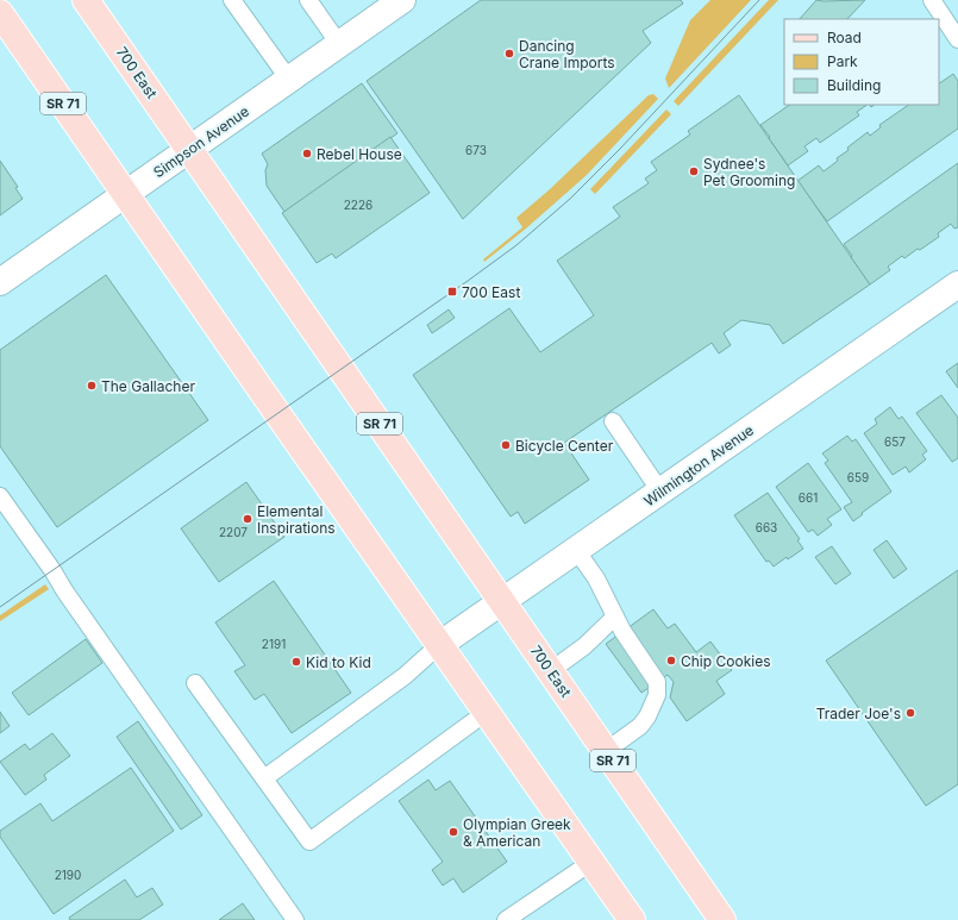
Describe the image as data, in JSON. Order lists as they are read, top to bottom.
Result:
{
  "streets": {
    "main road": ["700 East", "SR 71"],
    "street": ["Simpson Avenue", "Wilmington Avenue"]
  },
  "crossings": [
    ["700 East", "Simpson Avenue"],
    ["700 East", "Wilmington Avenue"],
    ["SR 71", "Simpson Avenue"],
    ["SR 71", "Wilmington Avenue"]
  ],
  "places": {
    "other": [
      "Dancing Crane Imports",
      "Rebel House",
      "Sydnee's Pet Grooming",
      "The Gallacher",
      "Bicycle Center",
      "Elemental Inspirations",
      "Chip Cookies",
      "Kid to Kid",
      "Trader Joe's",
      "Olympian Greek & American"
    ],
    "transit": ["700 East"]
  },
  "house_numbers": [
    "673",
    "2226",
    "657",
    "659",
    "661",
    "663",
    "2207",
    "2191",
    "2190"
  ],
  "legend": ["Road", "Park", "Building"]
}
